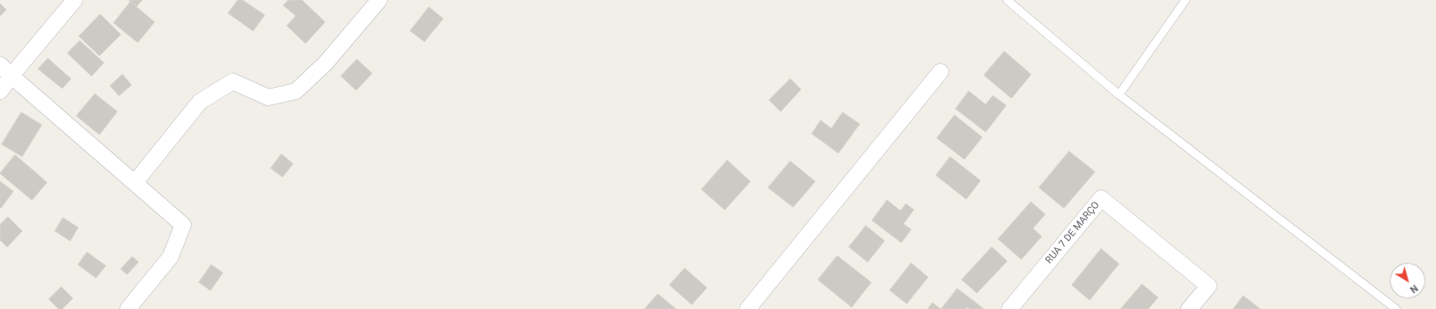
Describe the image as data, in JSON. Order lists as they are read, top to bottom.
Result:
{
  "streets": {
    "street": ["RUA 7 DE MARÇO"]
  },
  "north": "bottom right"
}
